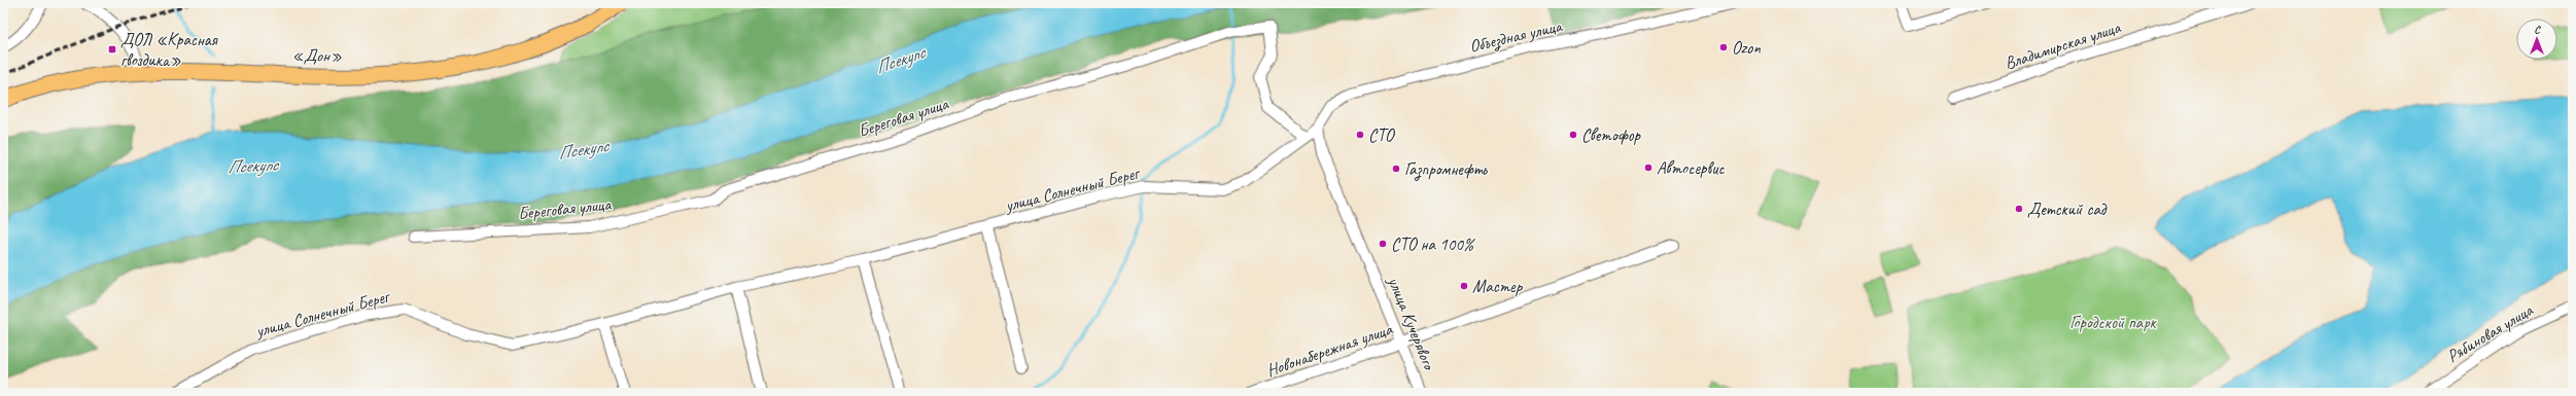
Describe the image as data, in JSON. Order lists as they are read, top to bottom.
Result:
{
  "streets": {
    "highway": ["«Дон»"],
    "street": [
      "Объездная улица",
      "Владимирская улица",
      "Береговая улица",
      "улица Солнечный Берег",
      "улица Кучерявого",
      "Рябиновая улица",
      "Новонабережная улица"
    ]
  },
  "crossings": [
    ["Объездная улица", "улица Солнечный Берег"],
    ["Объездная улица", "улица Кучерявого"],
    ["Береговая улица", "улица Солнечный Берег"],
    ["улица Солнечный Берег", "улица Кучерявого"],
    ["улица Кучерявого", "Новонабережная улица"]
  ],
  "water": ["Псекупс"],
  "parks": ["Городской парк"],
  "places": {
    "other": [
      "Ozon",
      "СТО",
      "Светофор",
      "Автосервис",
      "Газпромнефть",
      "Детский сад",
      "СТО на 100%",
      "Мастер"
    ],
    "transit": ["ДОЛ «Красная гвоздика»"]
  },
  "north": "top"
}
